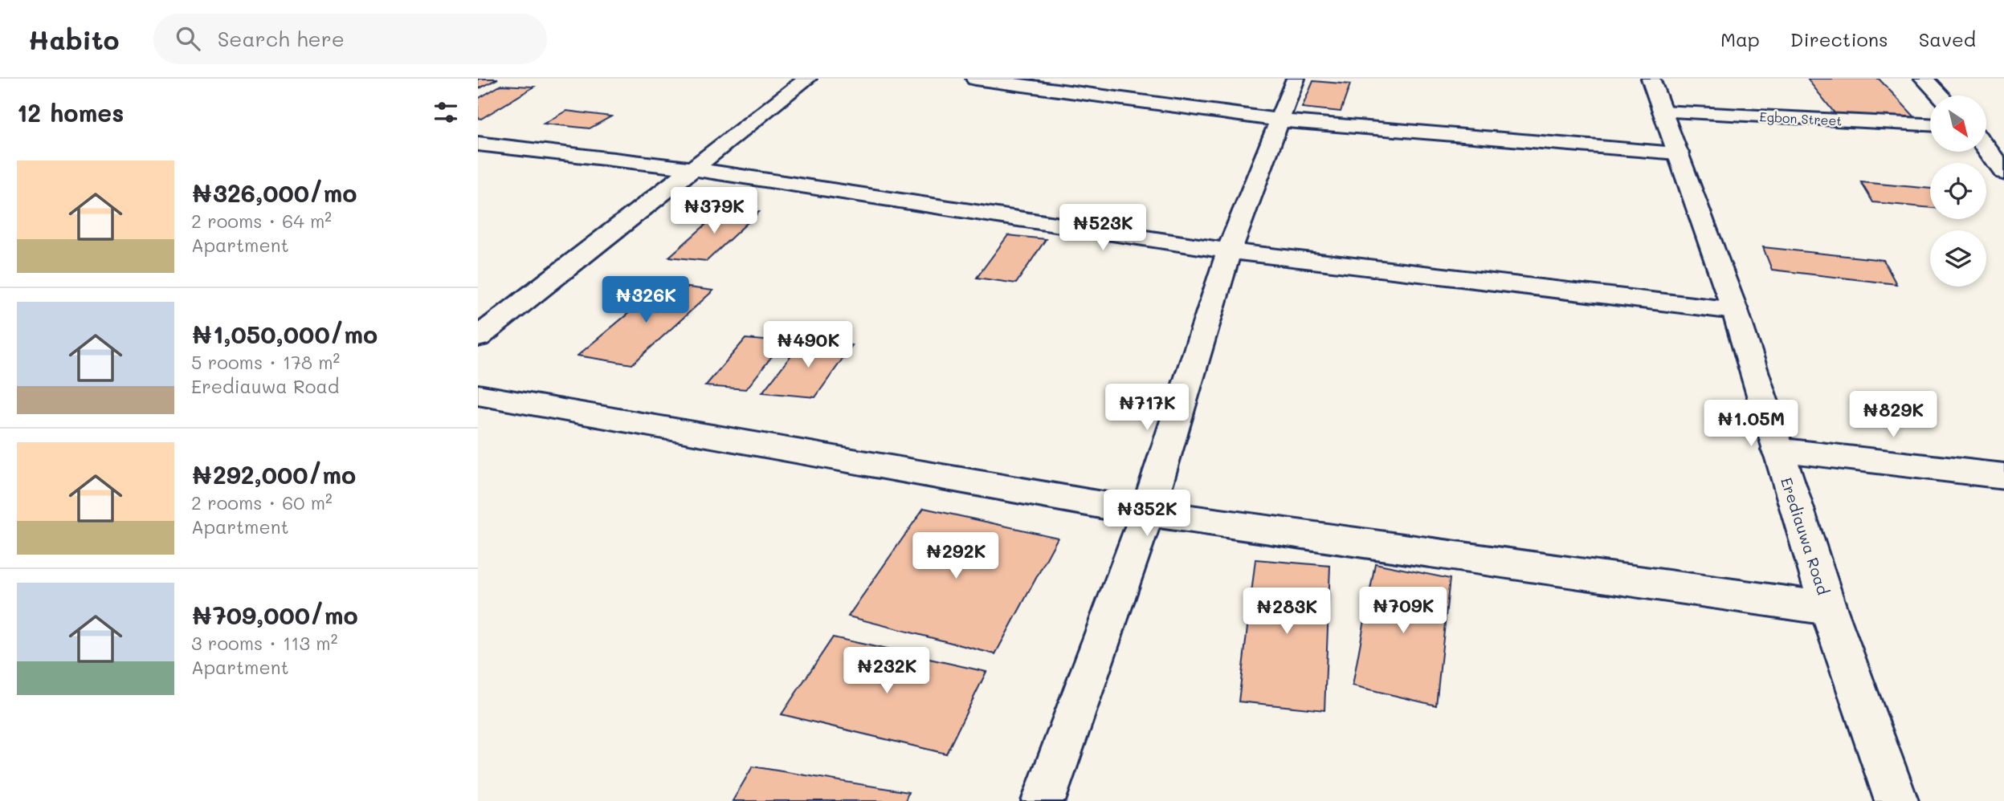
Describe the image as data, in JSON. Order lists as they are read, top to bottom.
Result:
{
  "streets": {
    "street": ["Egbon Street", "Erediauwa Road"]
  },
  "crossings": [
    ["Egbon Street", "Erediauwa Road"]
  ],
  "north": "bottom right",
  "page": {
    "header": "Habito",
    "search": "Search here",
    "nav": ["Map", "Directions", "Saved"],
    "heading": "12 homes",
    "list": [
      {
        "name": "₦326,000/mo",
        "note": "2 rooms · 64 m² · Apartment"
      },
      {
        "name": "₦1,050,000/mo",
        "note": "5 rooms · 178 m² · Erediauwa Road"
      },
      {
        "name": "₦292,000/mo",
        "note": "2 rooms · 60 m² · Apartment"
      },
      {
        "name": "₦709,000/mo",
        "note": "3 rooms · 113 m² · Apartment"
      }
    ],
    "price": [
      "₦379K",
      "₦523K",
      "₦326K",
      "₦490K",
      "₦717K",
      "₦829K",
      "₦1.05M",
      "₦352K",
      "₦292K",
      "₦709K",
      "₦283K",
      "₦232K"
    ]
  }
}
